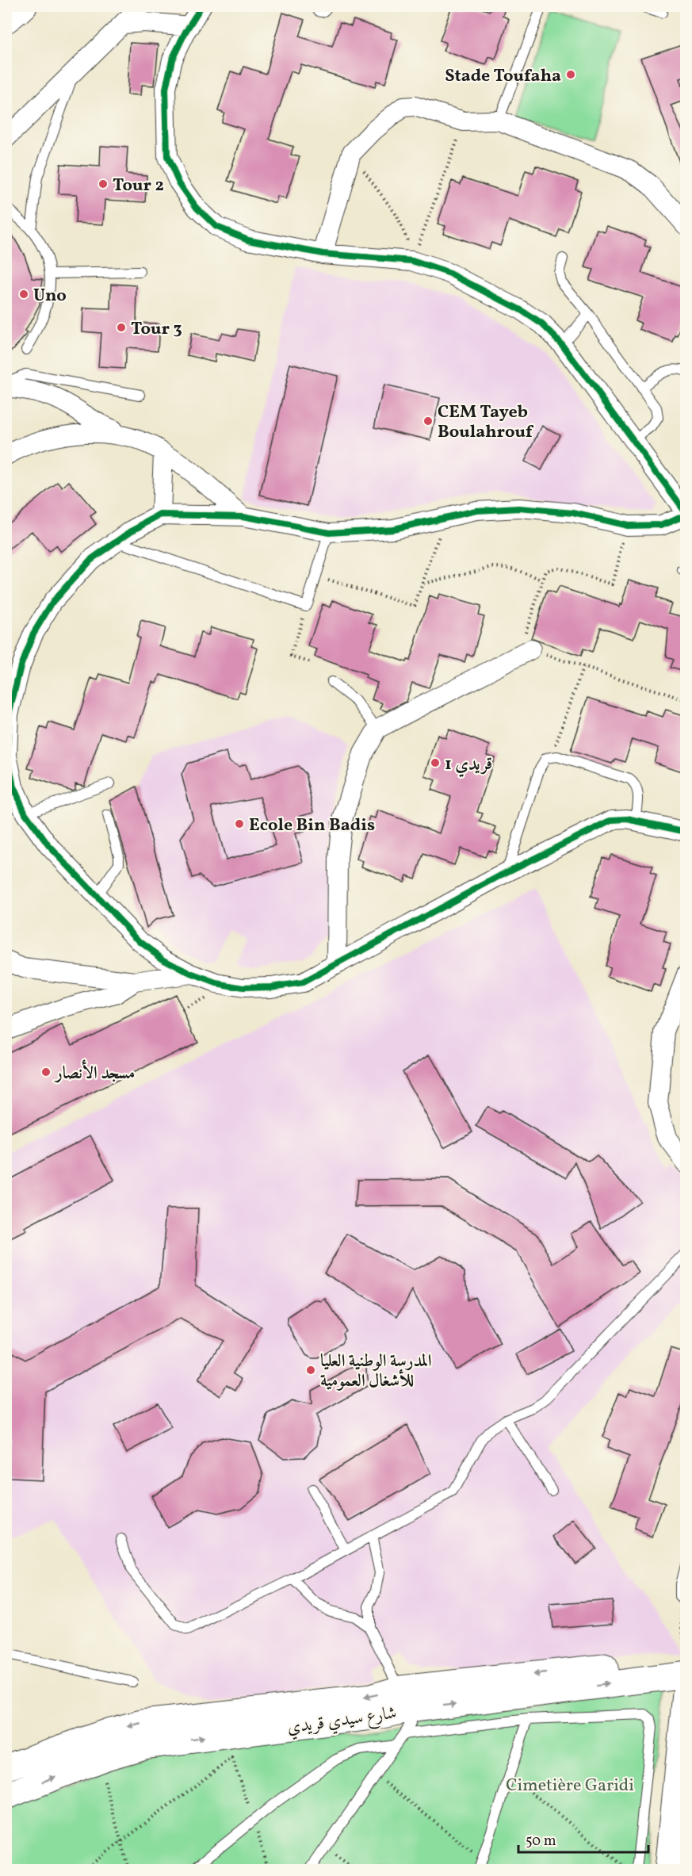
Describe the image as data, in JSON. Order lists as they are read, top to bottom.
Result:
{
  "streets": {
    "main road": ["شارع سيدي قريدي"]
  },
  "parks": ["Cimetière Garidi"],
  "places": [
    "Stade Toufaha",
    "Tour 2",
    "Uno",
    "Tour 3",
    "CEM Tayeb Boulahrouf",
    "قريدي 1",
    "Ecole Bin Badis",
    "مسجد الأنصار",
    "المدرسة الوطنية العليا للأشغال العمومية"
  ],
  "scale_bar": "50 m"
}
